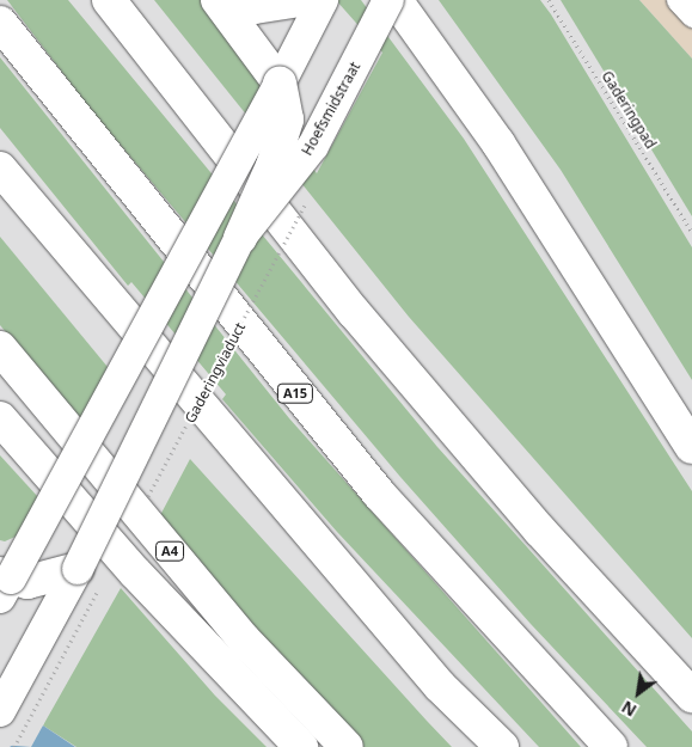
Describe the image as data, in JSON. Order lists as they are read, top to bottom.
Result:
{
  "streets": {
    "highway": ["A15", "A4"],
    "street": ["Hoefsmidstraat"],
    "path": ["Gaderingpad", "Gaderingviaduct"]
  },
  "north": "bottom left"
}
